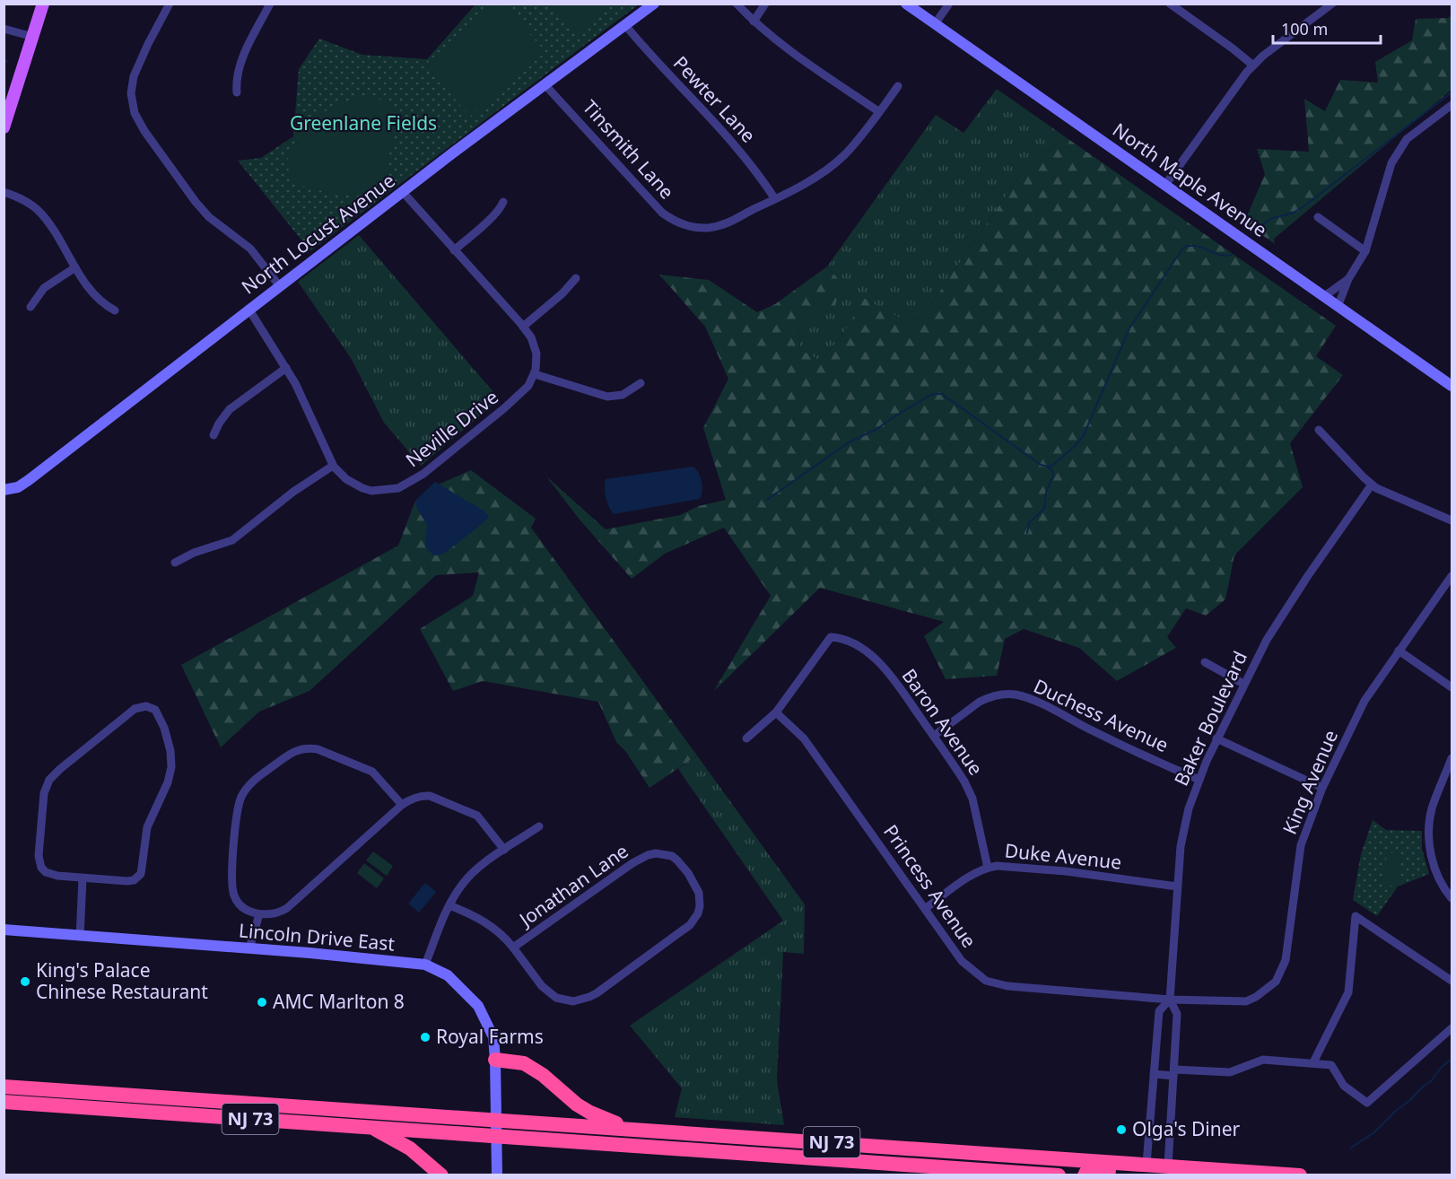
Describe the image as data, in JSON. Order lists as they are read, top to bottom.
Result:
{
  "streets": {
    "highway": ["NJ 73"],
    "street": [
      "Pewter Lane",
      "Tinsmith Lane",
      "North Maple Avenue",
      "North Locust Avenue",
      "Neville Drive",
      "Duchess Avenue",
      "Baker Boulevard",
      "Baron Avenue",
      "King Avenue",
      "Duke Avenue",
      "Jonathan Lane",
      "Princess Avenue",
      "Lincoln Drive East"
    ]
  },
  "crossings": [
    ["Pewter Lane", "Tinsmith Lane"],
    ["Pewter Lane", "North Locust Avenue"],
    ["Tinsmith Lane", "North Locust Avenue"],
    ["North Locust Avenue", "Neville Drive"],
    ["Duchess Avenue", "Baker Boulevard"],
    ["Duchess Avenue", "Baron Avenue"],
    ["Baker Boulevard", "King Avenue"],
    ["Baker Boulevard", "Duke Avenue"],
    ["Baker Boulevard", "Princess Avenue"],
    ["Baker Boulevard", "NJ 73"],
    ["Baron Avenue", "Duke Avenue"],
    ["Baron Avenue", "Princess Avenue"],
    ["King Avenue", "Princess Avenue"],
    ["Duke Avenue", "Princess Avenue"],
    ["Lincoln Drive East", "NJ 73"]
  ],
  "parks": ["Greenlane Fields"],
  "places": [
    "King's Palace Chinese Restaurant",
    "AMC Marlton 8",
    "Royal Farms",
    "Olga's Diner"
  ],
  "scale_bar": "100 m"
}
